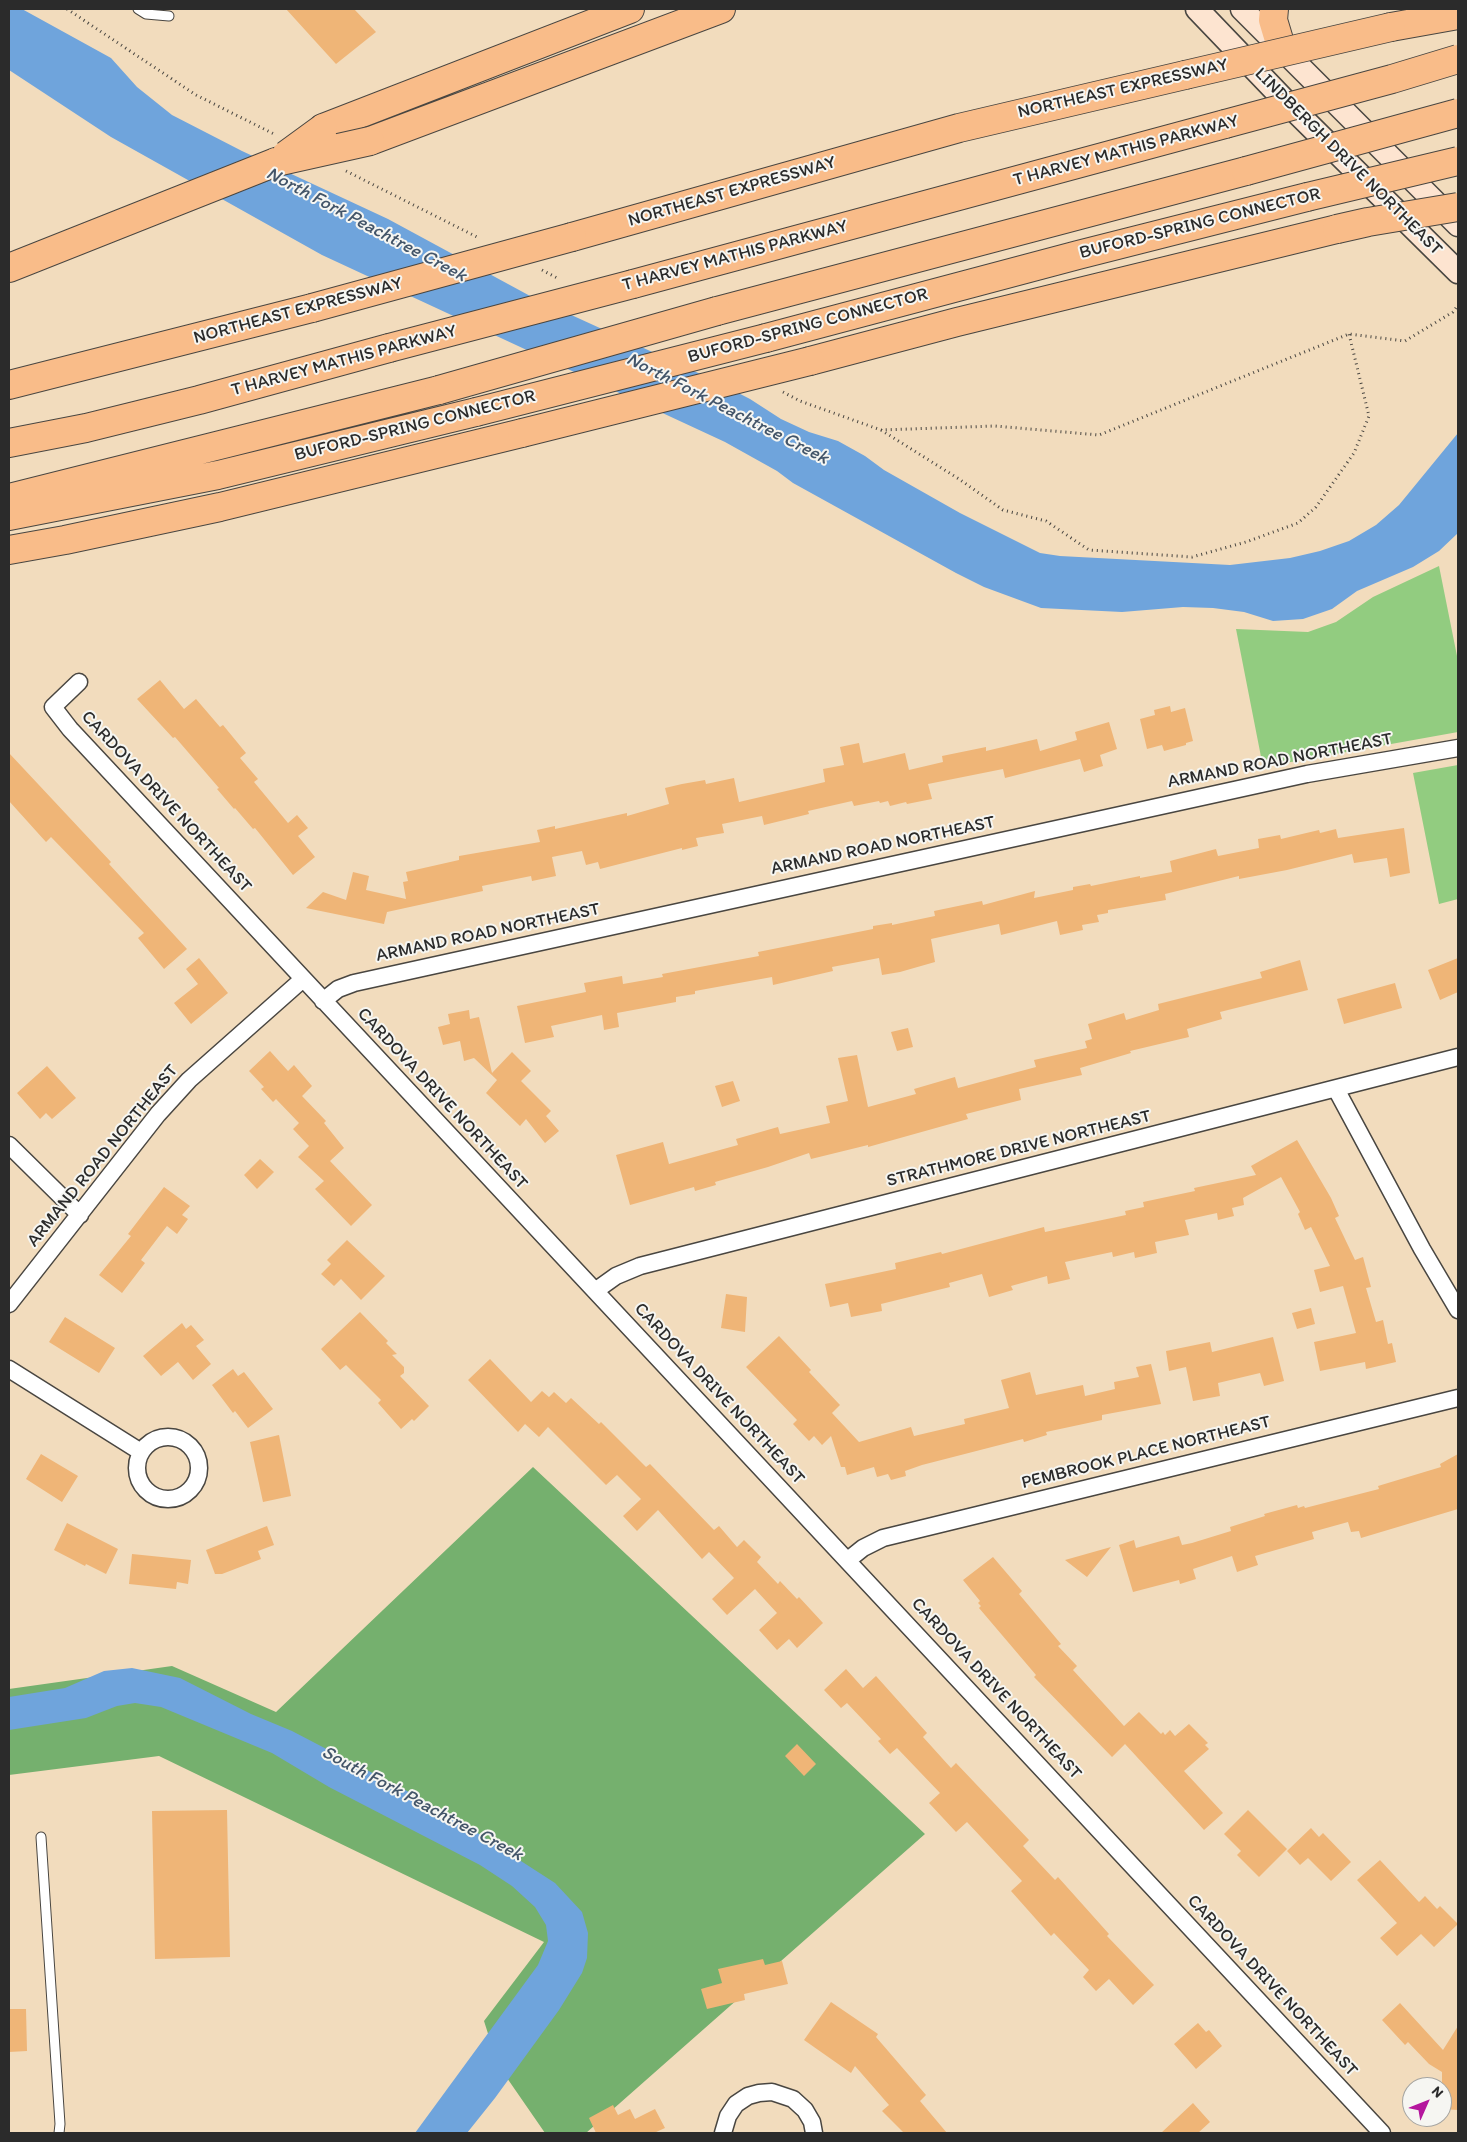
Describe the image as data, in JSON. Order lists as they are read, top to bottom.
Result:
{
  "streets": {
    "highway": ["NORTHEAST EXPRESSWAY", "T HARVEY MATHIS PARKWAY", "BUFORD-SPRING CONNECTOR"],
    "main road": ["LINDBERGH DRIVE NORTHEAST"],
    "street": [
      "ARMAND ROAD NORTHEAST",
      "CARDOVA DRIVE NORTHEAST",
      "STRATHMORE DRIVE NORTHEAST",
      "PEMBROOK PLACE NORTHEAST"
    ]
  },
  "crossings": [
    ["ARMAND ROAD NORTHEAST", "CARDOVA DRIVE NORTHEAST"],
    ["CARDOVA DRIVE NORTHEAST", "STRATHMORE DRIVE NORTHEAST"],
    ["CARDOVA DRIVE NORTHEAST", "PEMBROOK PLACE NORTHEAST"]
  ],
  "water": ["North Fork Peachtree Creek", "South Fork Peachtree Creek"],
  "north": "top right"
}
